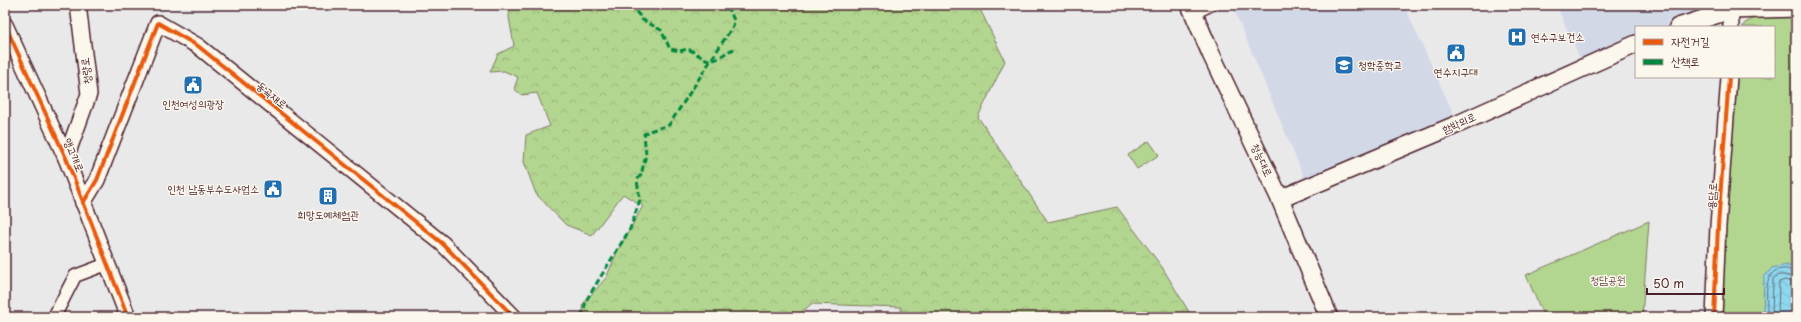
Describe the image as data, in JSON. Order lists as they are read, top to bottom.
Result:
{
  "streets": {
    "main road": ["함박뫼로", "청능대로"],
    "street": [
      "청량로",
      "동곡재로",
      "앵고개로",
      "용담로"
    ]
  },
  "crossings": [
    ["청량로", "앵고개로"],
    ["동곡재로", "앵고개로"],
    ["함박뫼로", "청능대로"]
  ],
  "parks": ["청담공원"],
  "places": {
    "hospital": ["연수구보건소"],
    "public building": ["연수지구대", "인천여성의광장", "인천 남동부수도사업소"],
    "school or university": ["청학중학교"],
    "building": ["희망도예체험관"]
  },
  "legend": ["자전거길", "산책로"],
  "scale_bar": "50 m"
}
